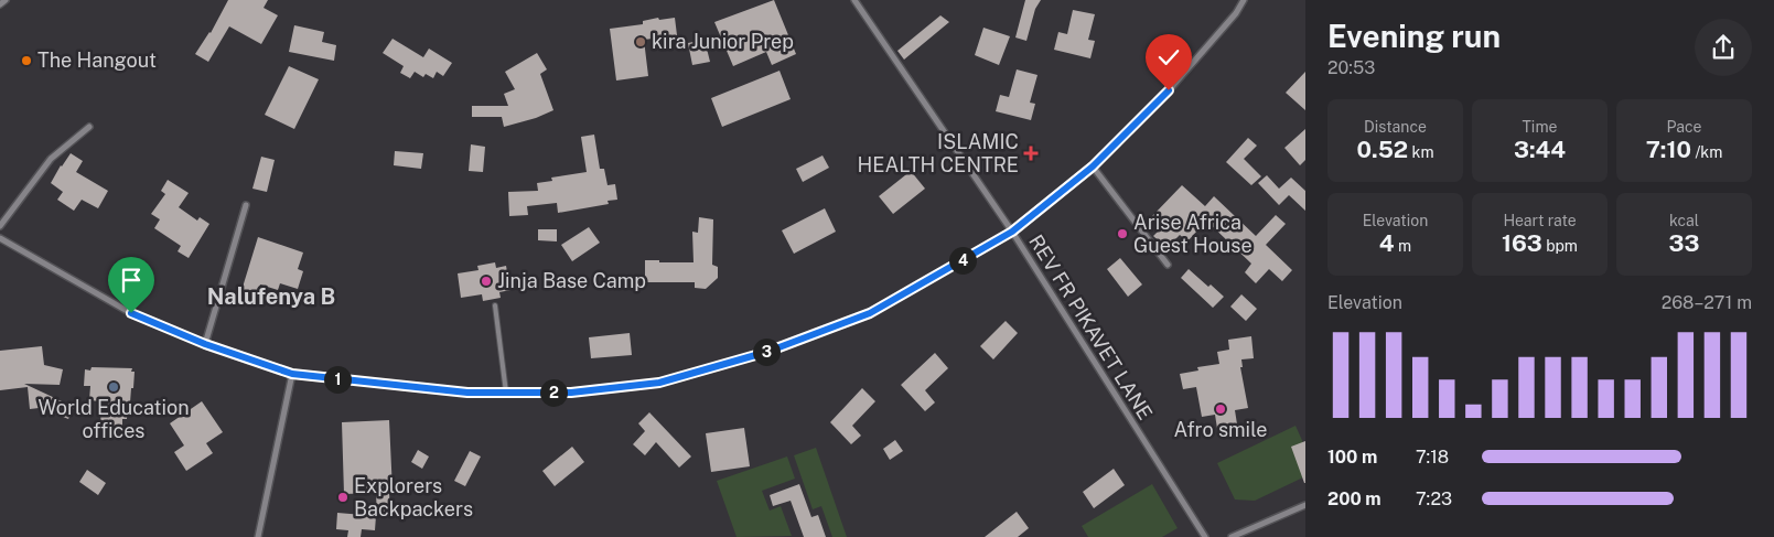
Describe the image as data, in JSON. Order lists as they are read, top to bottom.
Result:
{
  "streets": {
    "street": ["REV FR PIKAVET LANE"]
  },
  "districts": ["Nalufenya B"],
  "places": {
    "other": [
      "kira Junior Prep",
      "The Hangout",
      "Arise Africa Guest House",
      "Jinja Base Camp",
      "World Education offices",
      "Afro smile",
      "Explorers Backpackers"
    ],
    "health": ["ISLAMIC HEALTH CENTRE"]
  },
  "page": {
    "heading": ["Evening run", "20:53"],
    "stats": [
      ["Distance", "0.52 km"],
      ["Time", "3:44"],
      ["Pace", "7:10 /km"],
      ["Elevation", "4 m"],
      ["Heart rate", "163 bpm"],
      ["kcal", "33"]
    ],
    "pins": [
      "4",
      "3",
      "1",
      "2"
    ],
    "chart": ["Elevation", "268–271 m"],
    "list": [
      {
        "name": "100 m",
        "note": "7:18"
      },
      {
        "name": "200 m",
        "note": "7:23"
      }
    ]
  }
}
